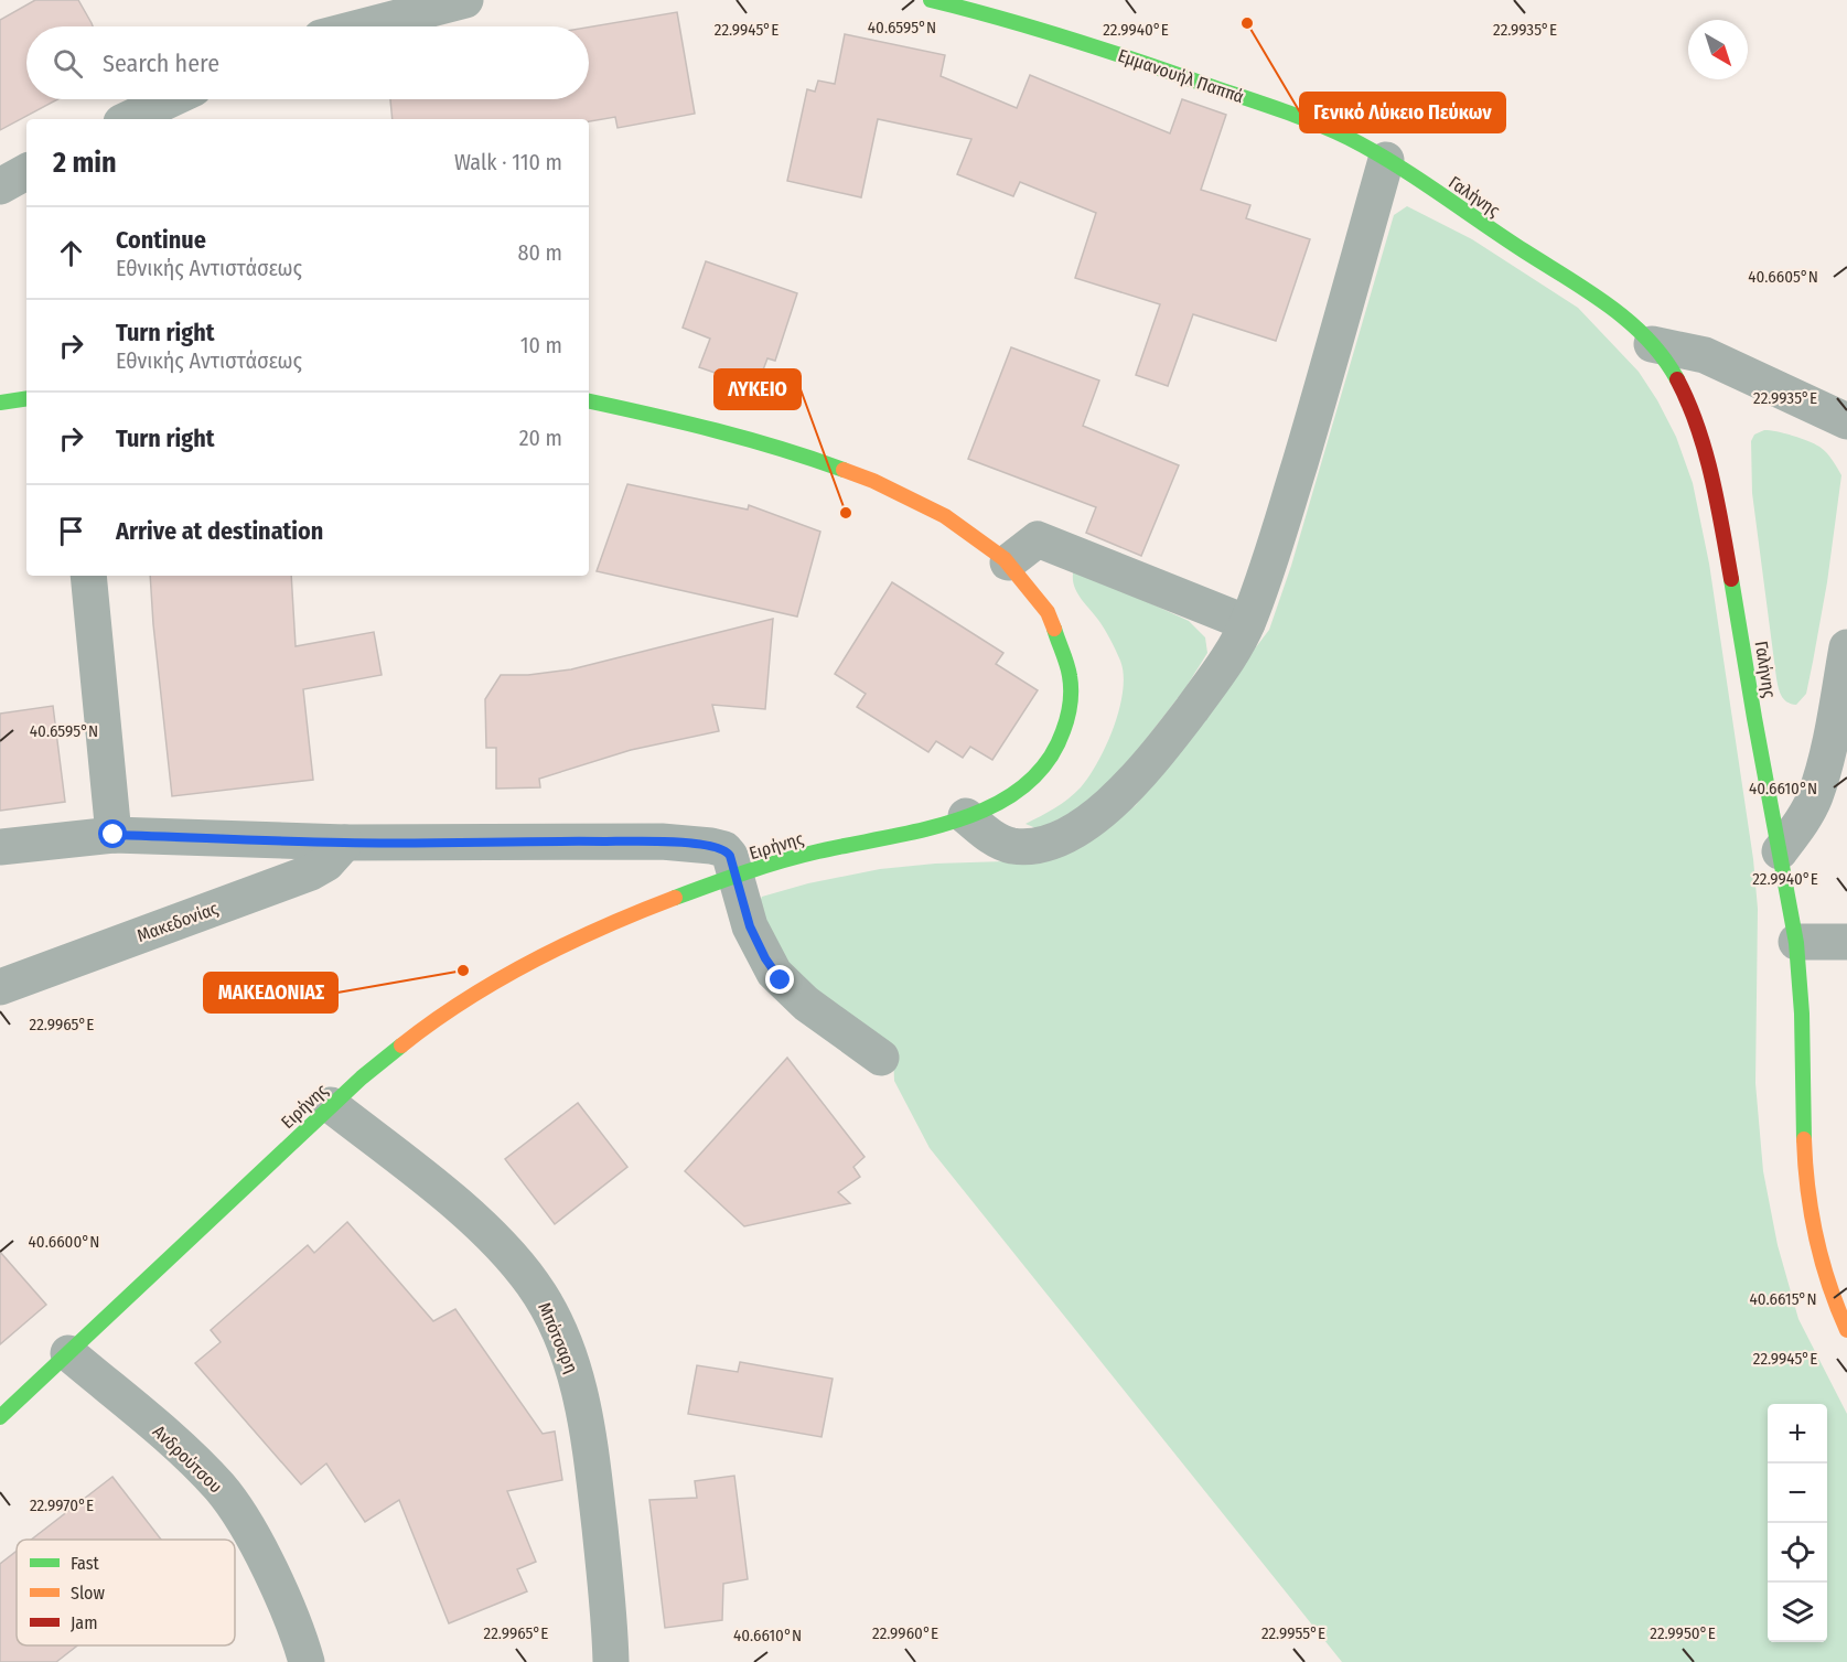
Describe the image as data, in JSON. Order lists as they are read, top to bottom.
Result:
{
  "streets": {
    "street": [
      "Εμμανουήλ Παππά",
      "Γαλήνης",
      "Ειρήνης",
      "Μακεδονίας",
      "Μπότσαρη",
      "Ανδρούτσου"
    ]
  },
  "crossings": [
    ["Εμμανουήλ Παππά", "Γαλήνης"],
    ["Ειρήνης", "Μπότσαρη"],
    ["Ειρήνης", "Ανδρούτσου"]
  ],
  "places": ["Γενικό Λύκειο Πεύκων", "ΛΥΚΕΙΟ", "ΜΑΚΕΔΟΝΙΑΣ"],
  "legend": ["Fast", "Slow", "Jam"],
  "north": "bottom right",
  "page": {
    "search": "Search here",
    "heading": ["2 min", "Walk · 110 m"],
    "list": [
      ["Continue", "Εθνικής Αντιστάσεως", "80 m"],
      ["Turn right", "Εθνικής Αντιστάσεως", "10 m"],
      ["Turn right", "20 m"],
      "Arrive at destination"
    ],
    "map_buttons": ["+", "−"]
  },
  "coordinates": [
    "40.6595°N",
    "22.9940°E",
    "22.9935°E",
    "22.9945°E",
    "40.6605°N",
    "40.6610°N",
    "22.9965°E",
    "40.6600°N",
    "40.6615°N",
    "22.9970°E",
    "22.9960°E",
    "22.9955°E",
    "22.9950°E"
  ]
}
